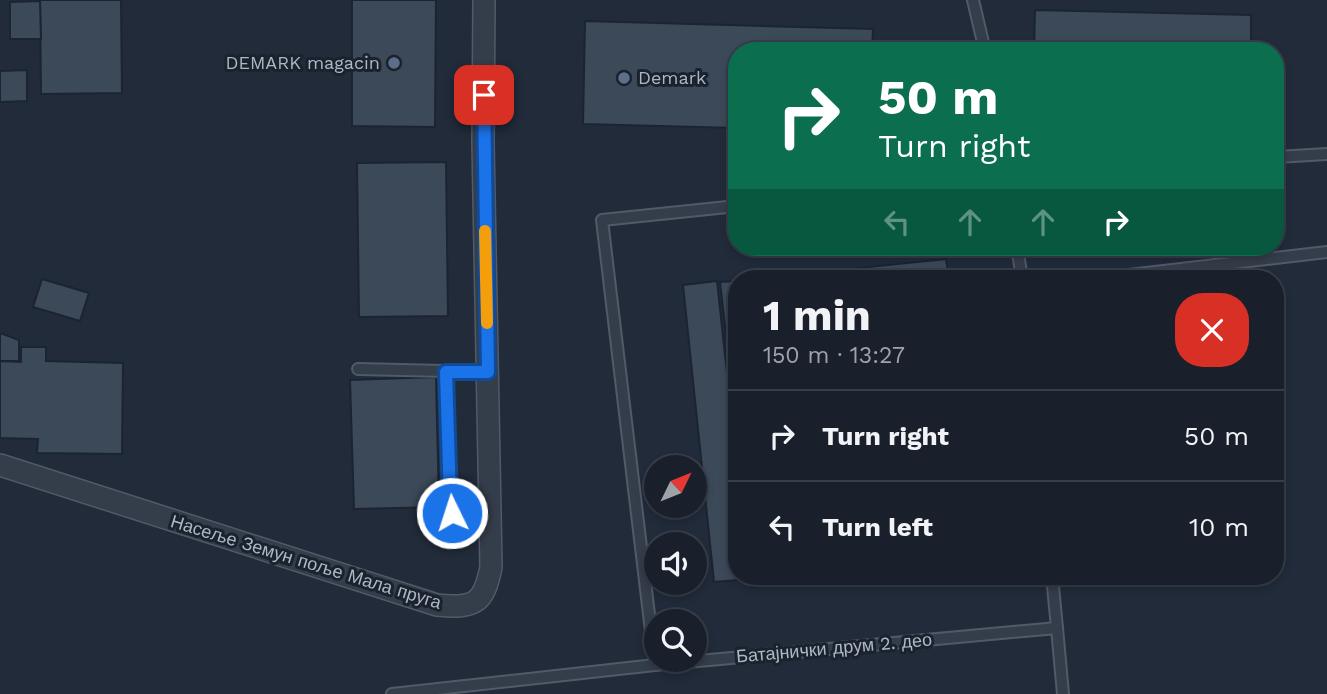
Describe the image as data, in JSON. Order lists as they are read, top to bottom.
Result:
{
  "streets": {
    "street": ["Насеље Земун поље Мала пруга"],
    "lane": ["Батајнички друм 2. део"]
  },
  "places": ["DEMARK magacin", "Demark"],
  "north": "top right",
  "page": {
    "turn": ["50 m", "Turn right"],
    "heading": ["1 min", "150 m · 13:27"],
    "list": [
      {
        "name": "Turn right",
        "value": "50 m"
      },
      {
        "name": "Turn left",
        "value": "10 m"
      }
    ]
  }
}
